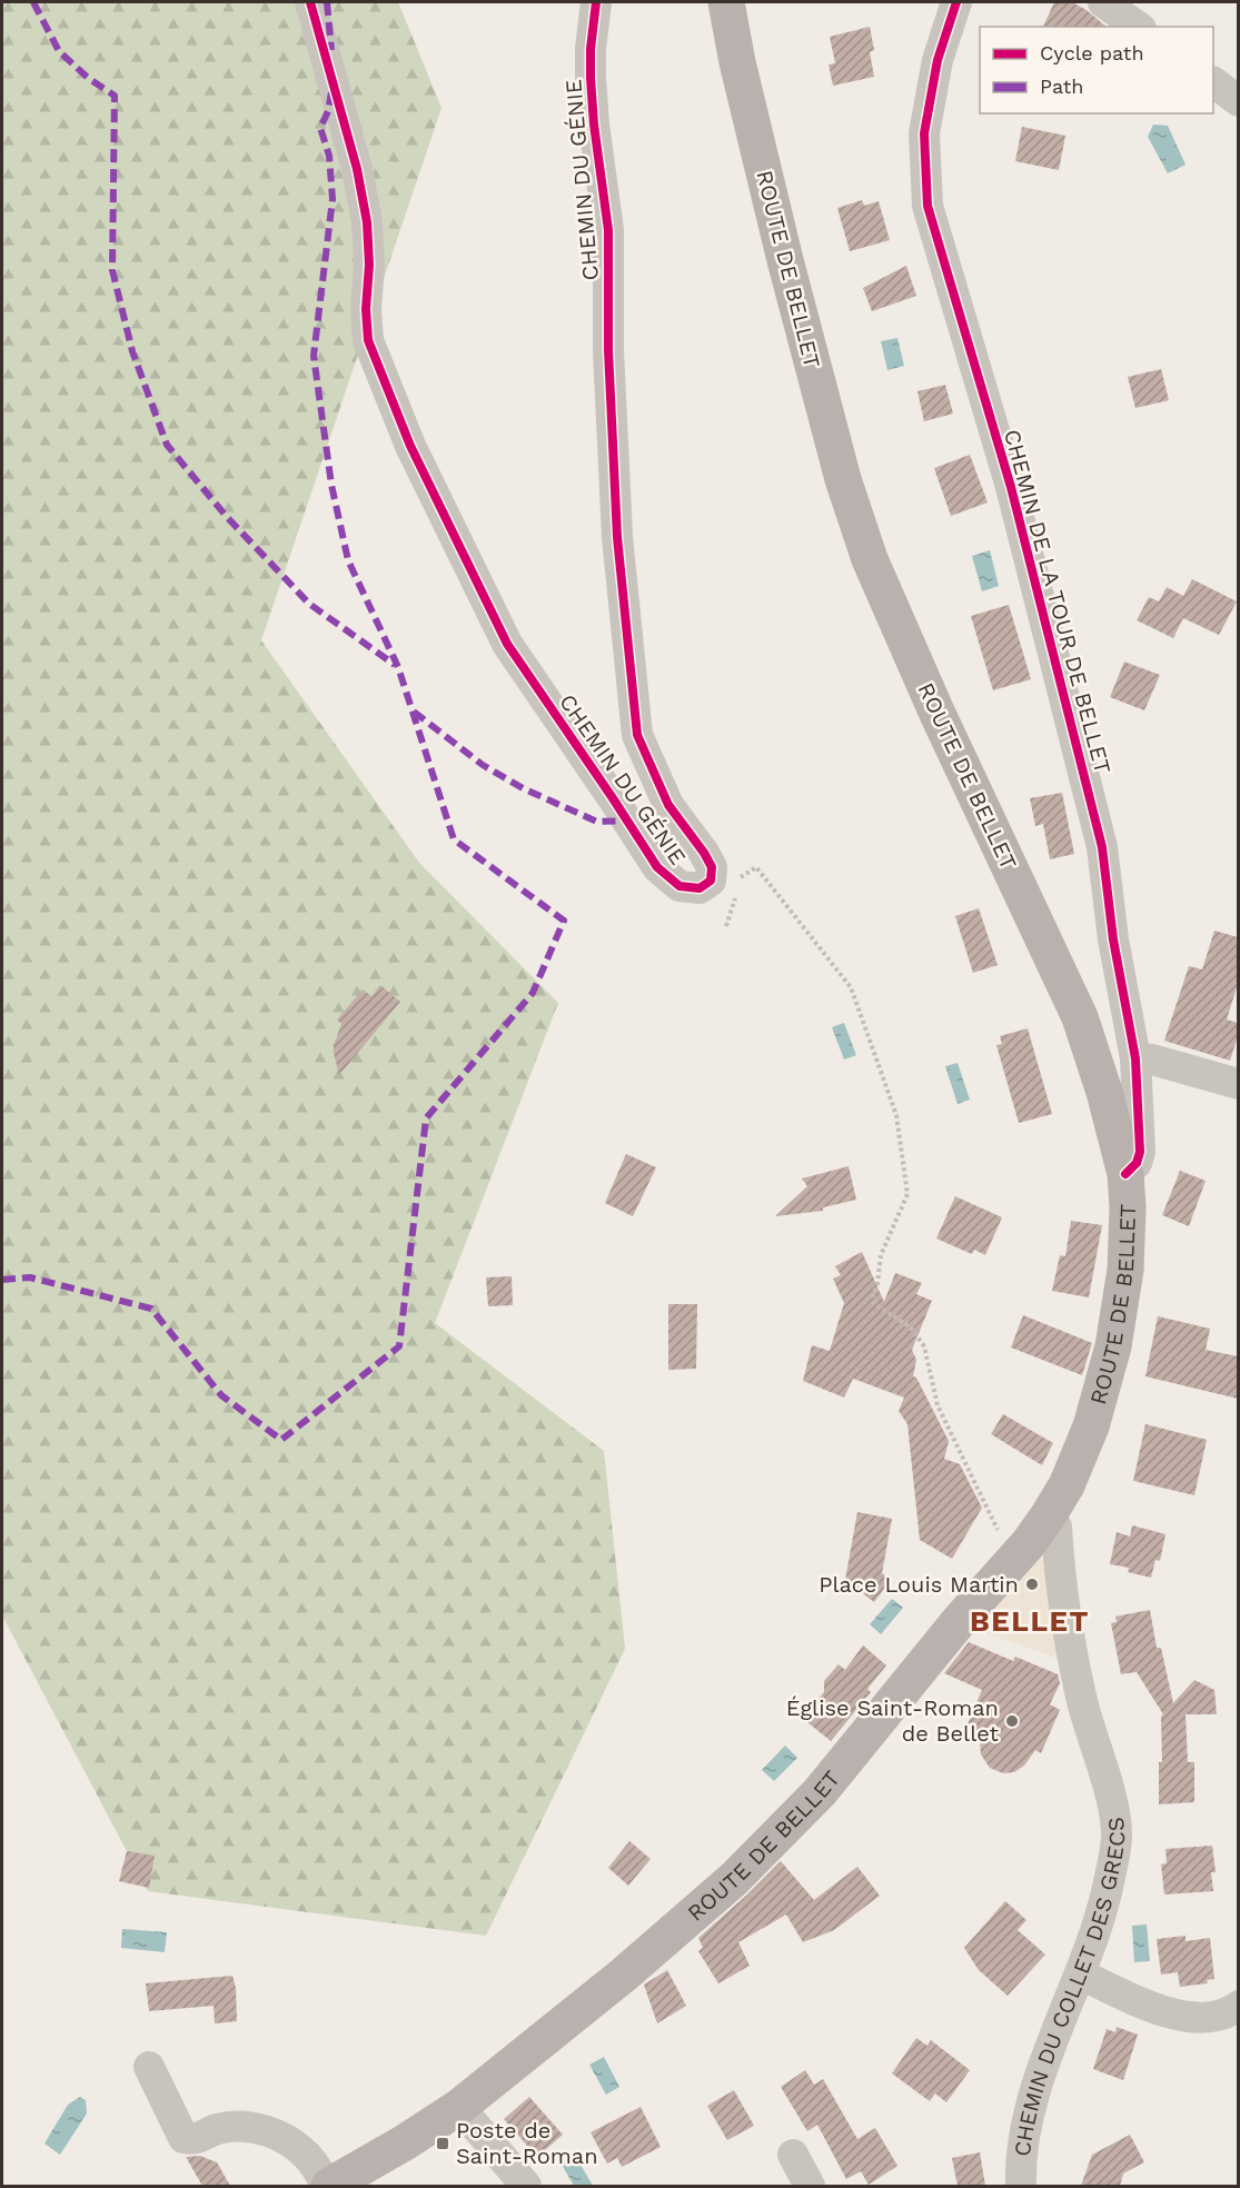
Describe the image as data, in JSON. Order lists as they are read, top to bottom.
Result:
{
  "streets": {
    "main road": ["ROUTE DE BELLET"],
    "street": ["CHEMIN DU GÉNIE", "CHEMIN DE LA TOUR DE BELLET", "CHEMIN DU COLLET DES GRECS"]
  },
  "crossings": [
    ["ROUTE DE BELLET", "CHEMIN DE LA TOUR DE BELLET"],
    ["ROUTE DE BELLET", "CHEMIN DU COLLET DES GRECS"]
  ],
  "districts": ["BELLET"],
  "places": {
    "other": ["Place Louis Martin", "Église Saint-Roman de Bellet"],
    "transit": ["Poste de Saint-Roman"]
  },
  "legend": ["Cycle path", "Path"]
}
